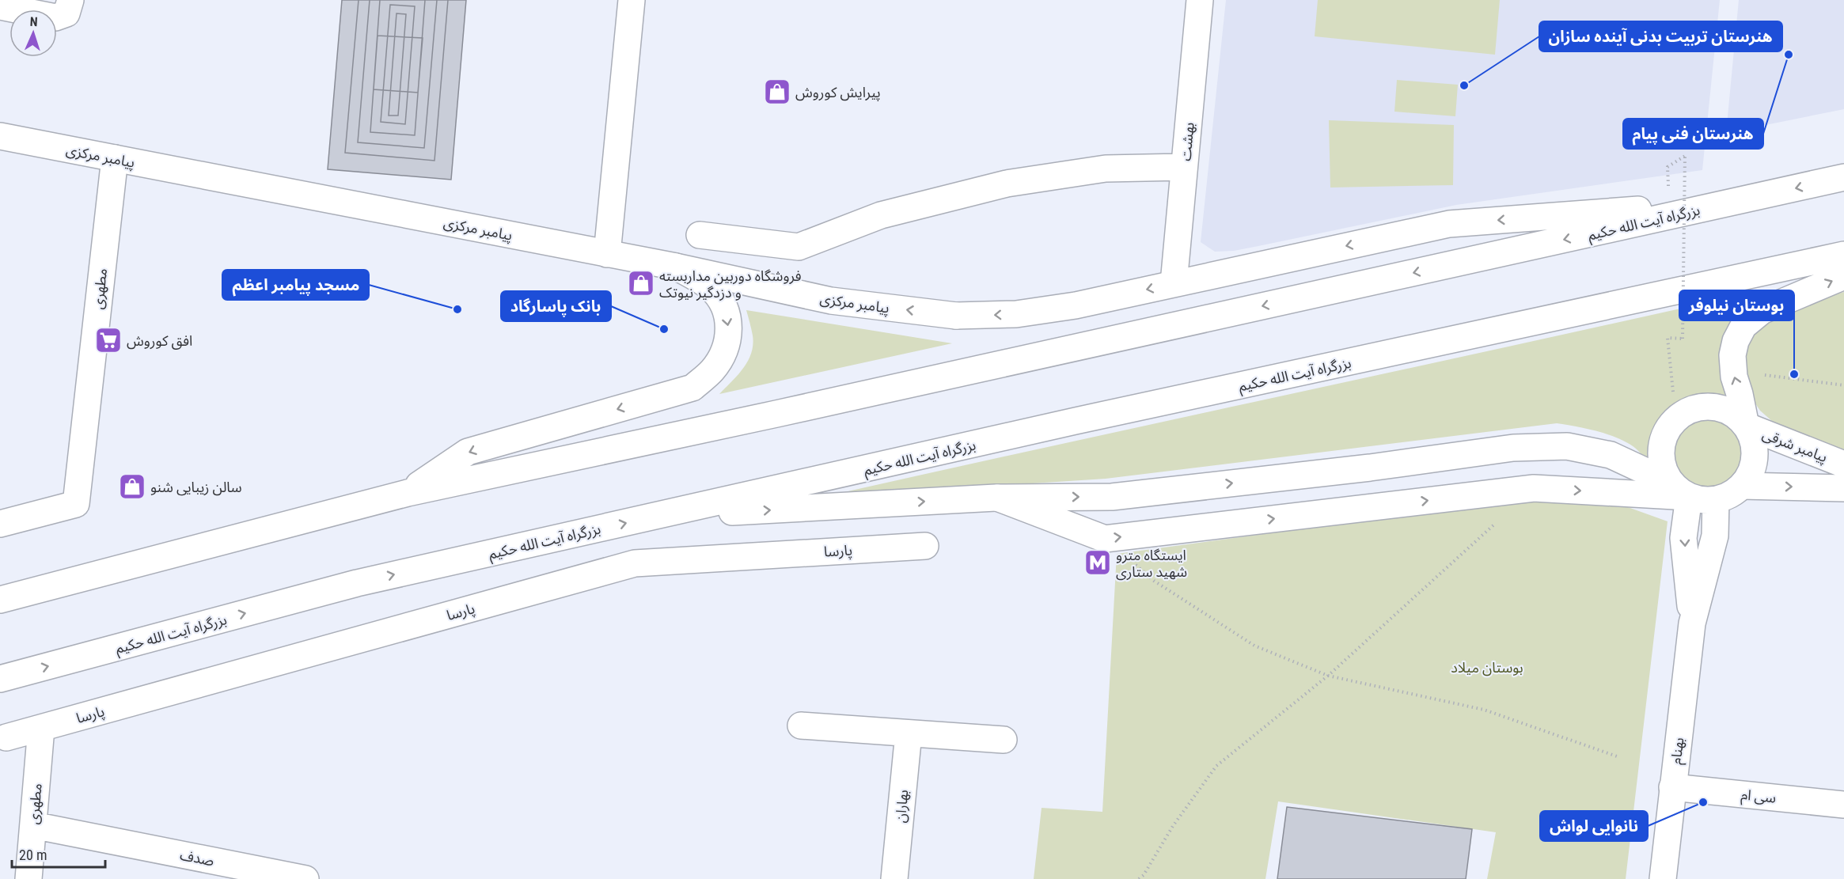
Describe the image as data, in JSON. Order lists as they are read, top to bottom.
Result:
{
  "streets": {
    "main road": [
      "بهشت",
      "پیامبر مرکزی",
      "بزرگراه آیت الله حکیم",
      "مطهری",
      "پیامبر شرقی",
      "پارسا",
      "بهنام",
      "سی ام",
      "بهاران",
      "صدف"
    ]
  },
  "crossings": [
    ["بهشت", "پیامبر مرکزی"],
    ["پیامبر مرکزی", "بزرگراه آیت الله حکیم"],
    ["پیامبر مرکزی", "مطهری"],
    ["مطهری", "پارسا"],
    ["مطهری", "صدف"],
    ["پیامبر شرقی", "بهنام"],
    ["بهنام", "سی ام"]
  ],
  "parks": ["بوستان میلاد"],
  "places": {
    "other": [
      "هنرستان فنی پیام",
      "هنرستان تربیت بدنی آینده سازان",
      "مسجد پیامبر اعظم",
      "بانک پاسارگاد",
      "بوستان نیلوفر",
      "نانوایی لواش"
    ],
    "shop": ["پیرایش کوروش", "فروشگاه دوربین مداربسته و دزدگیر نیوتک‌", "سالن زیبایی شنو"],
    "supermarket": ["افق کوروش"],
    "metro station": ["ایستگاه مترو شهید ستاری"]
  },
  "scale_bar": "20 m",
  "north": "top"
}
